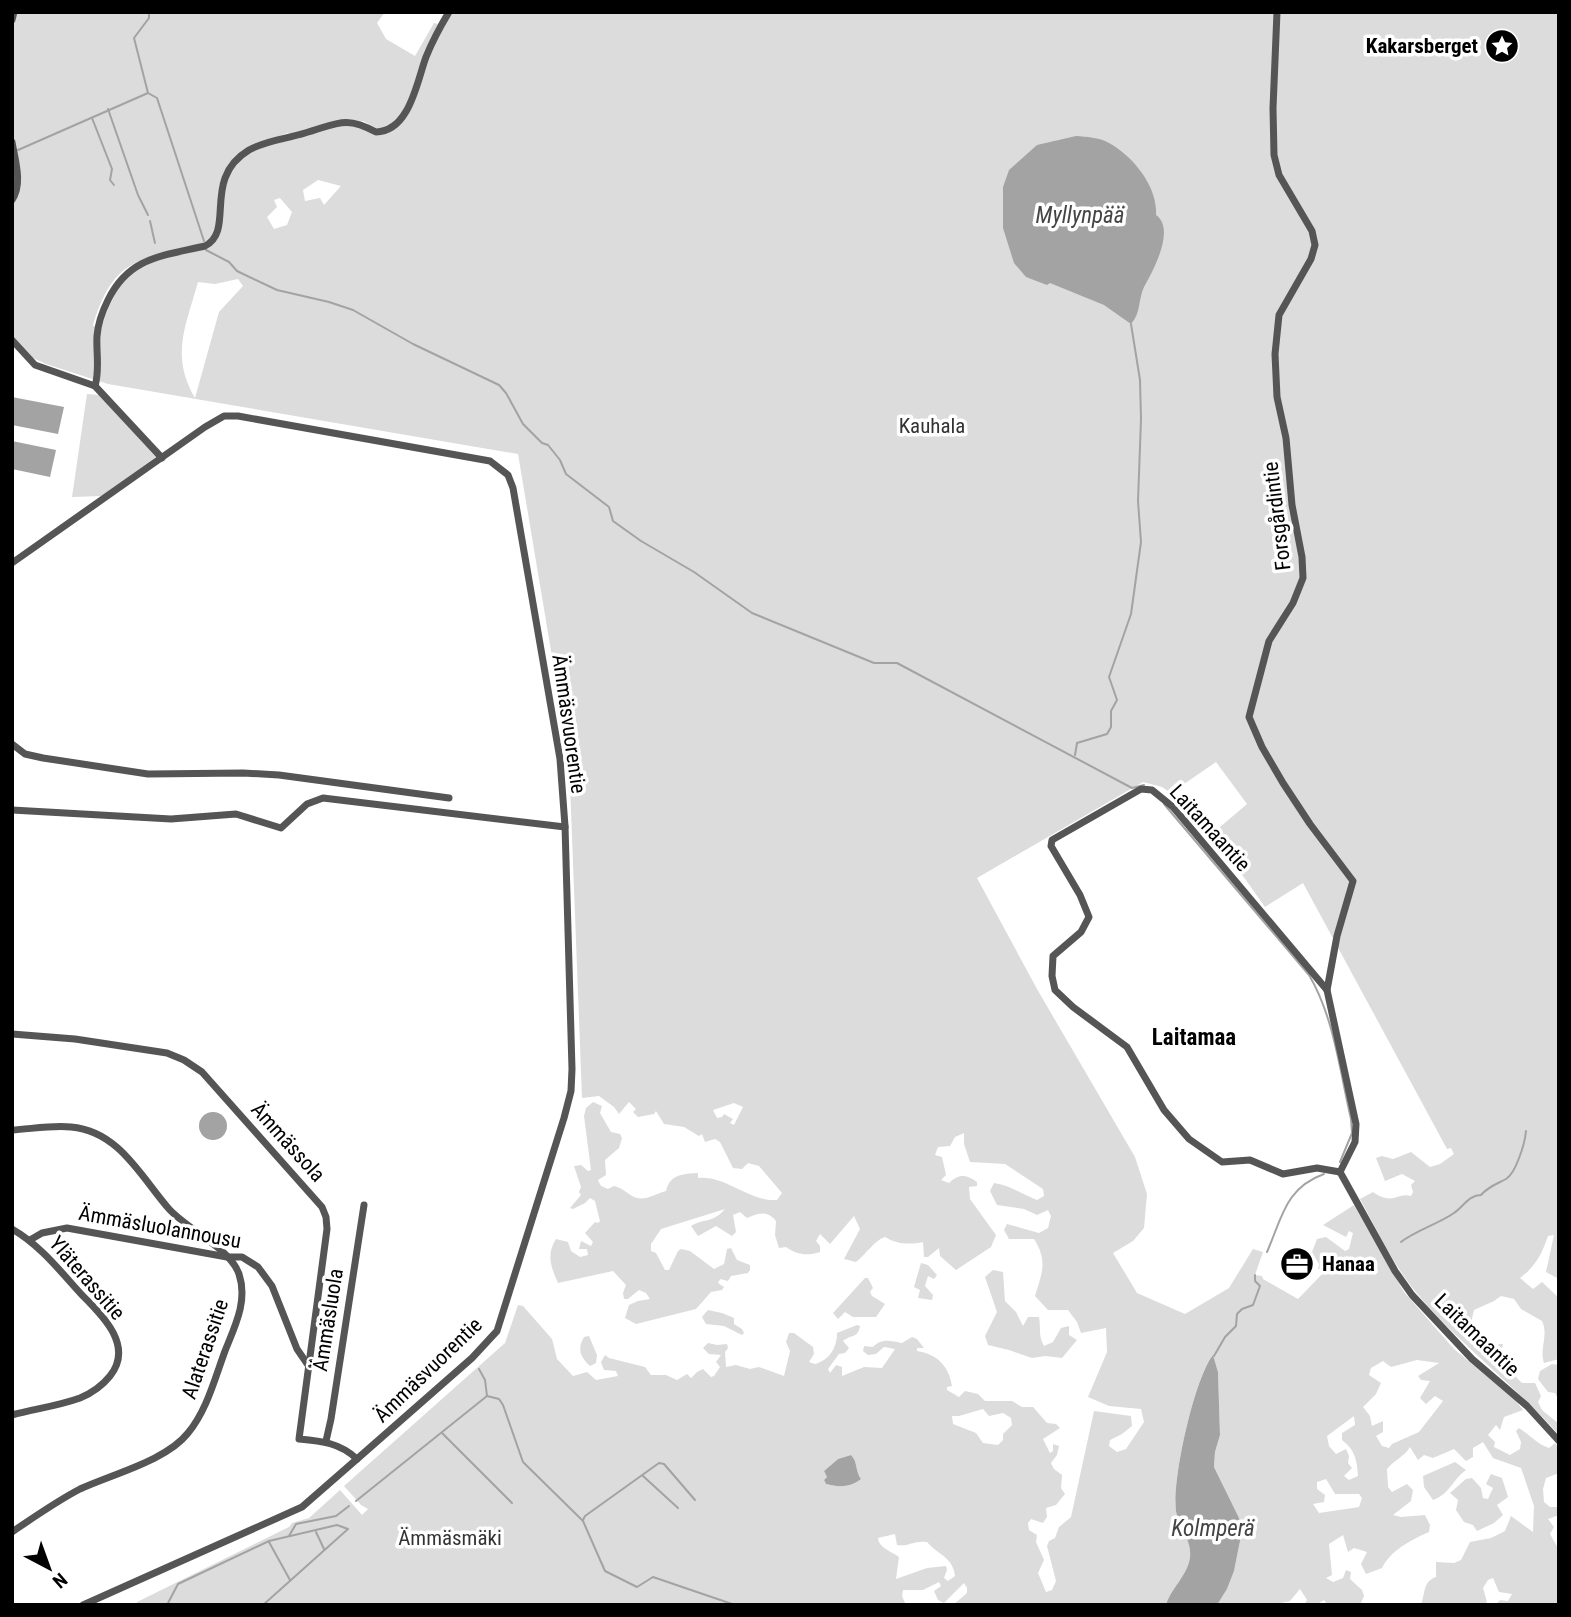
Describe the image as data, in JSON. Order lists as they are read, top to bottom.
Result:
{
  "streets": {
    "street": [
      "Forsgårdintie",
      "Ämmäsvuorentie",
      "Laitamaantie",
      "Ämmässola",
      "Ämmäsluolannousu",
      "Yläterassitie",
      "Ämmäsluola",
      "Alaterassitie"
    ]
  },
  "crossings": [
    ["Forsgårdintie", "Laitamaantie"],
    ["Ämmässola", "Ämmäsluolannousu"],
    ["Ämmässola", "Ämmäsluola"],
    ["Ämmäsluolannousu", "Yläterassitie"],
    ["Ämmäsluolannousu", "Alaterassitie"]
  ],
  "districts": ["Laitamaa"],
  "water": ["Myllynpää", "Kolmperä"],
  "parks": ["Kauhala", "Ämmäsmäki"],
  "places": {
    "place": ["Kakarsberget"],
    "office": ["Hanaa"]
  },
  "north": "bottom right"
}
